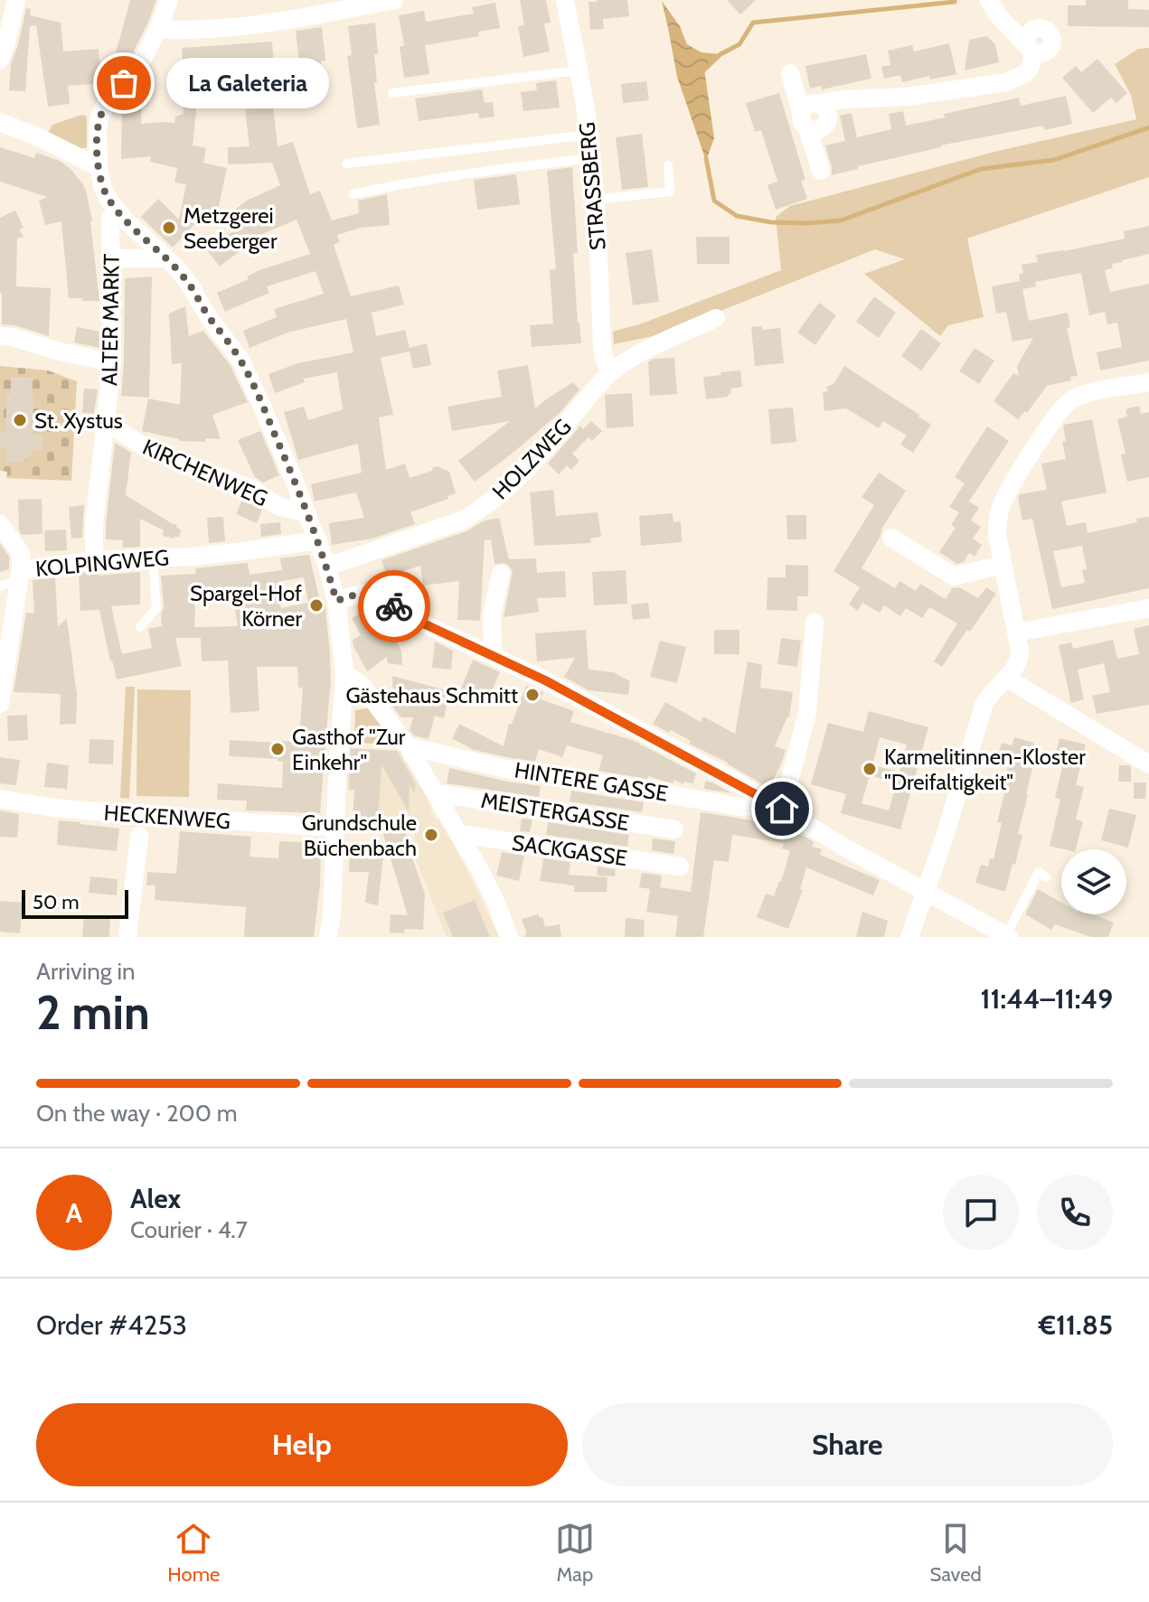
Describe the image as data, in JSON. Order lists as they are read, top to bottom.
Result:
{
  "streets": {
    "street": [
      "STRASSBERG",
      "ALTER MARKT",
      "HOLZWEG",
      "KIRCHENWEG",
      "KOLPINGWEG",
      "HINTERE GASSE",
      "MEISTERGASSE",
      "HECKENWEG",
      "SACKGASSE"
    ]
  },
  "crossings": [
    ["STRASSBERG", "HOLZWEG"],
    ["ALTER MARKT", "KIRCHENWEG"],
    ["ALTER MARKT", "KOLPINGWEG"]
  ],
  "places": [
    "La Galeteria",
    "Metzgerei Seeberger",
    "St. Xystus",
    "Spargel-Hof Körner",
    "Gästehaus Schmitt",
    "Gasthof \"Zur Einkehr\"",
    "Karmelitinnen-Kloster \"Dreifaltigkeit\"",
    "Grundschule Büchenbach"
  ],
  "scale_bar": "50 m",
  "page": {
    "bubble": "La Galeteria",
    "scale": "50 m",
    "heading": ["2 min", "Arriving in", "11:44–11:49"],
    "panel": [
      "Alex",
      "Courier · 4.7",
      "Order #4253",
      "€11.85"
    ],
    "bar": "On the way · 200 m",
    "round": "A",
    "buttons": ["Help", "Share"],
    "tabs": ["Home", "Map", "Saved"]
  }
}
